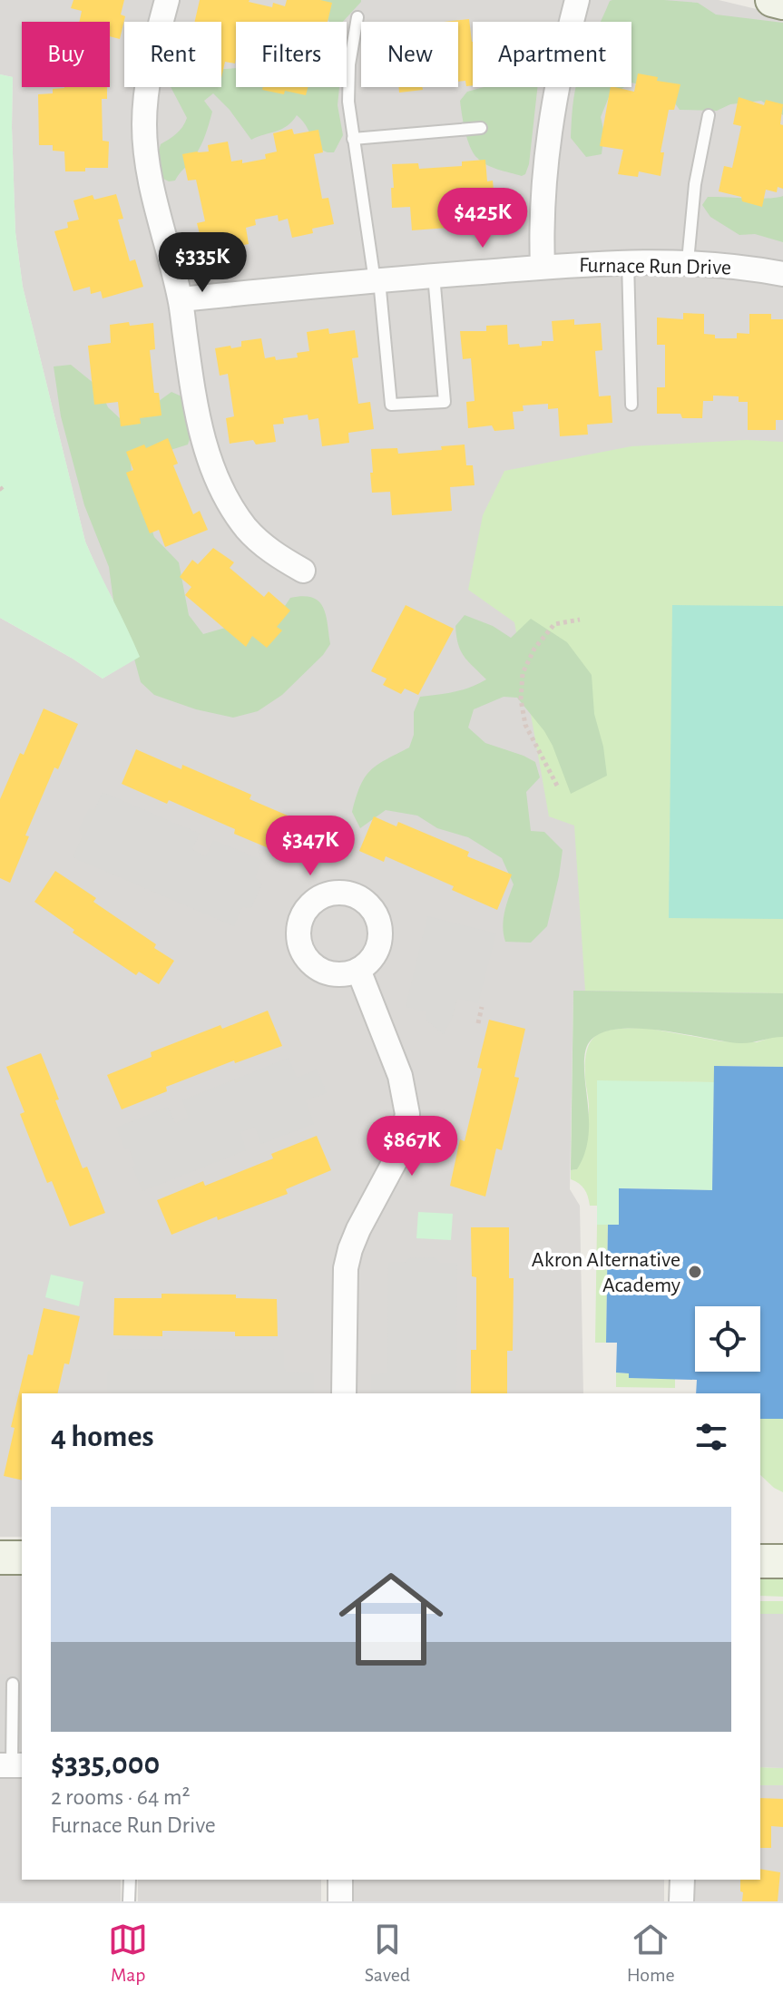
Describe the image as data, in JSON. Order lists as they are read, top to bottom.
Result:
{
  "streets": {
    "street": ["Furnace Run Drive"]
  },
  "places": ["Akron Alternative Academy"],
  "page": {
    "chip": [
      "Buy",
      "Rent",
      "Filters",
      "New",
      "Apartment"
    ],
    "price": [
      "$425K",
      "$335K",
      "$347K",
      "$867K"
    ],
    "heading": "4 homes",
    "list": [
      {
        "name": "$335,000",
        "note": "2 rooms · 64 m² · Furnace Run Drive"
      }
    ],
    "tabs": ["Map", "Saved", "Home"]
  }
}
